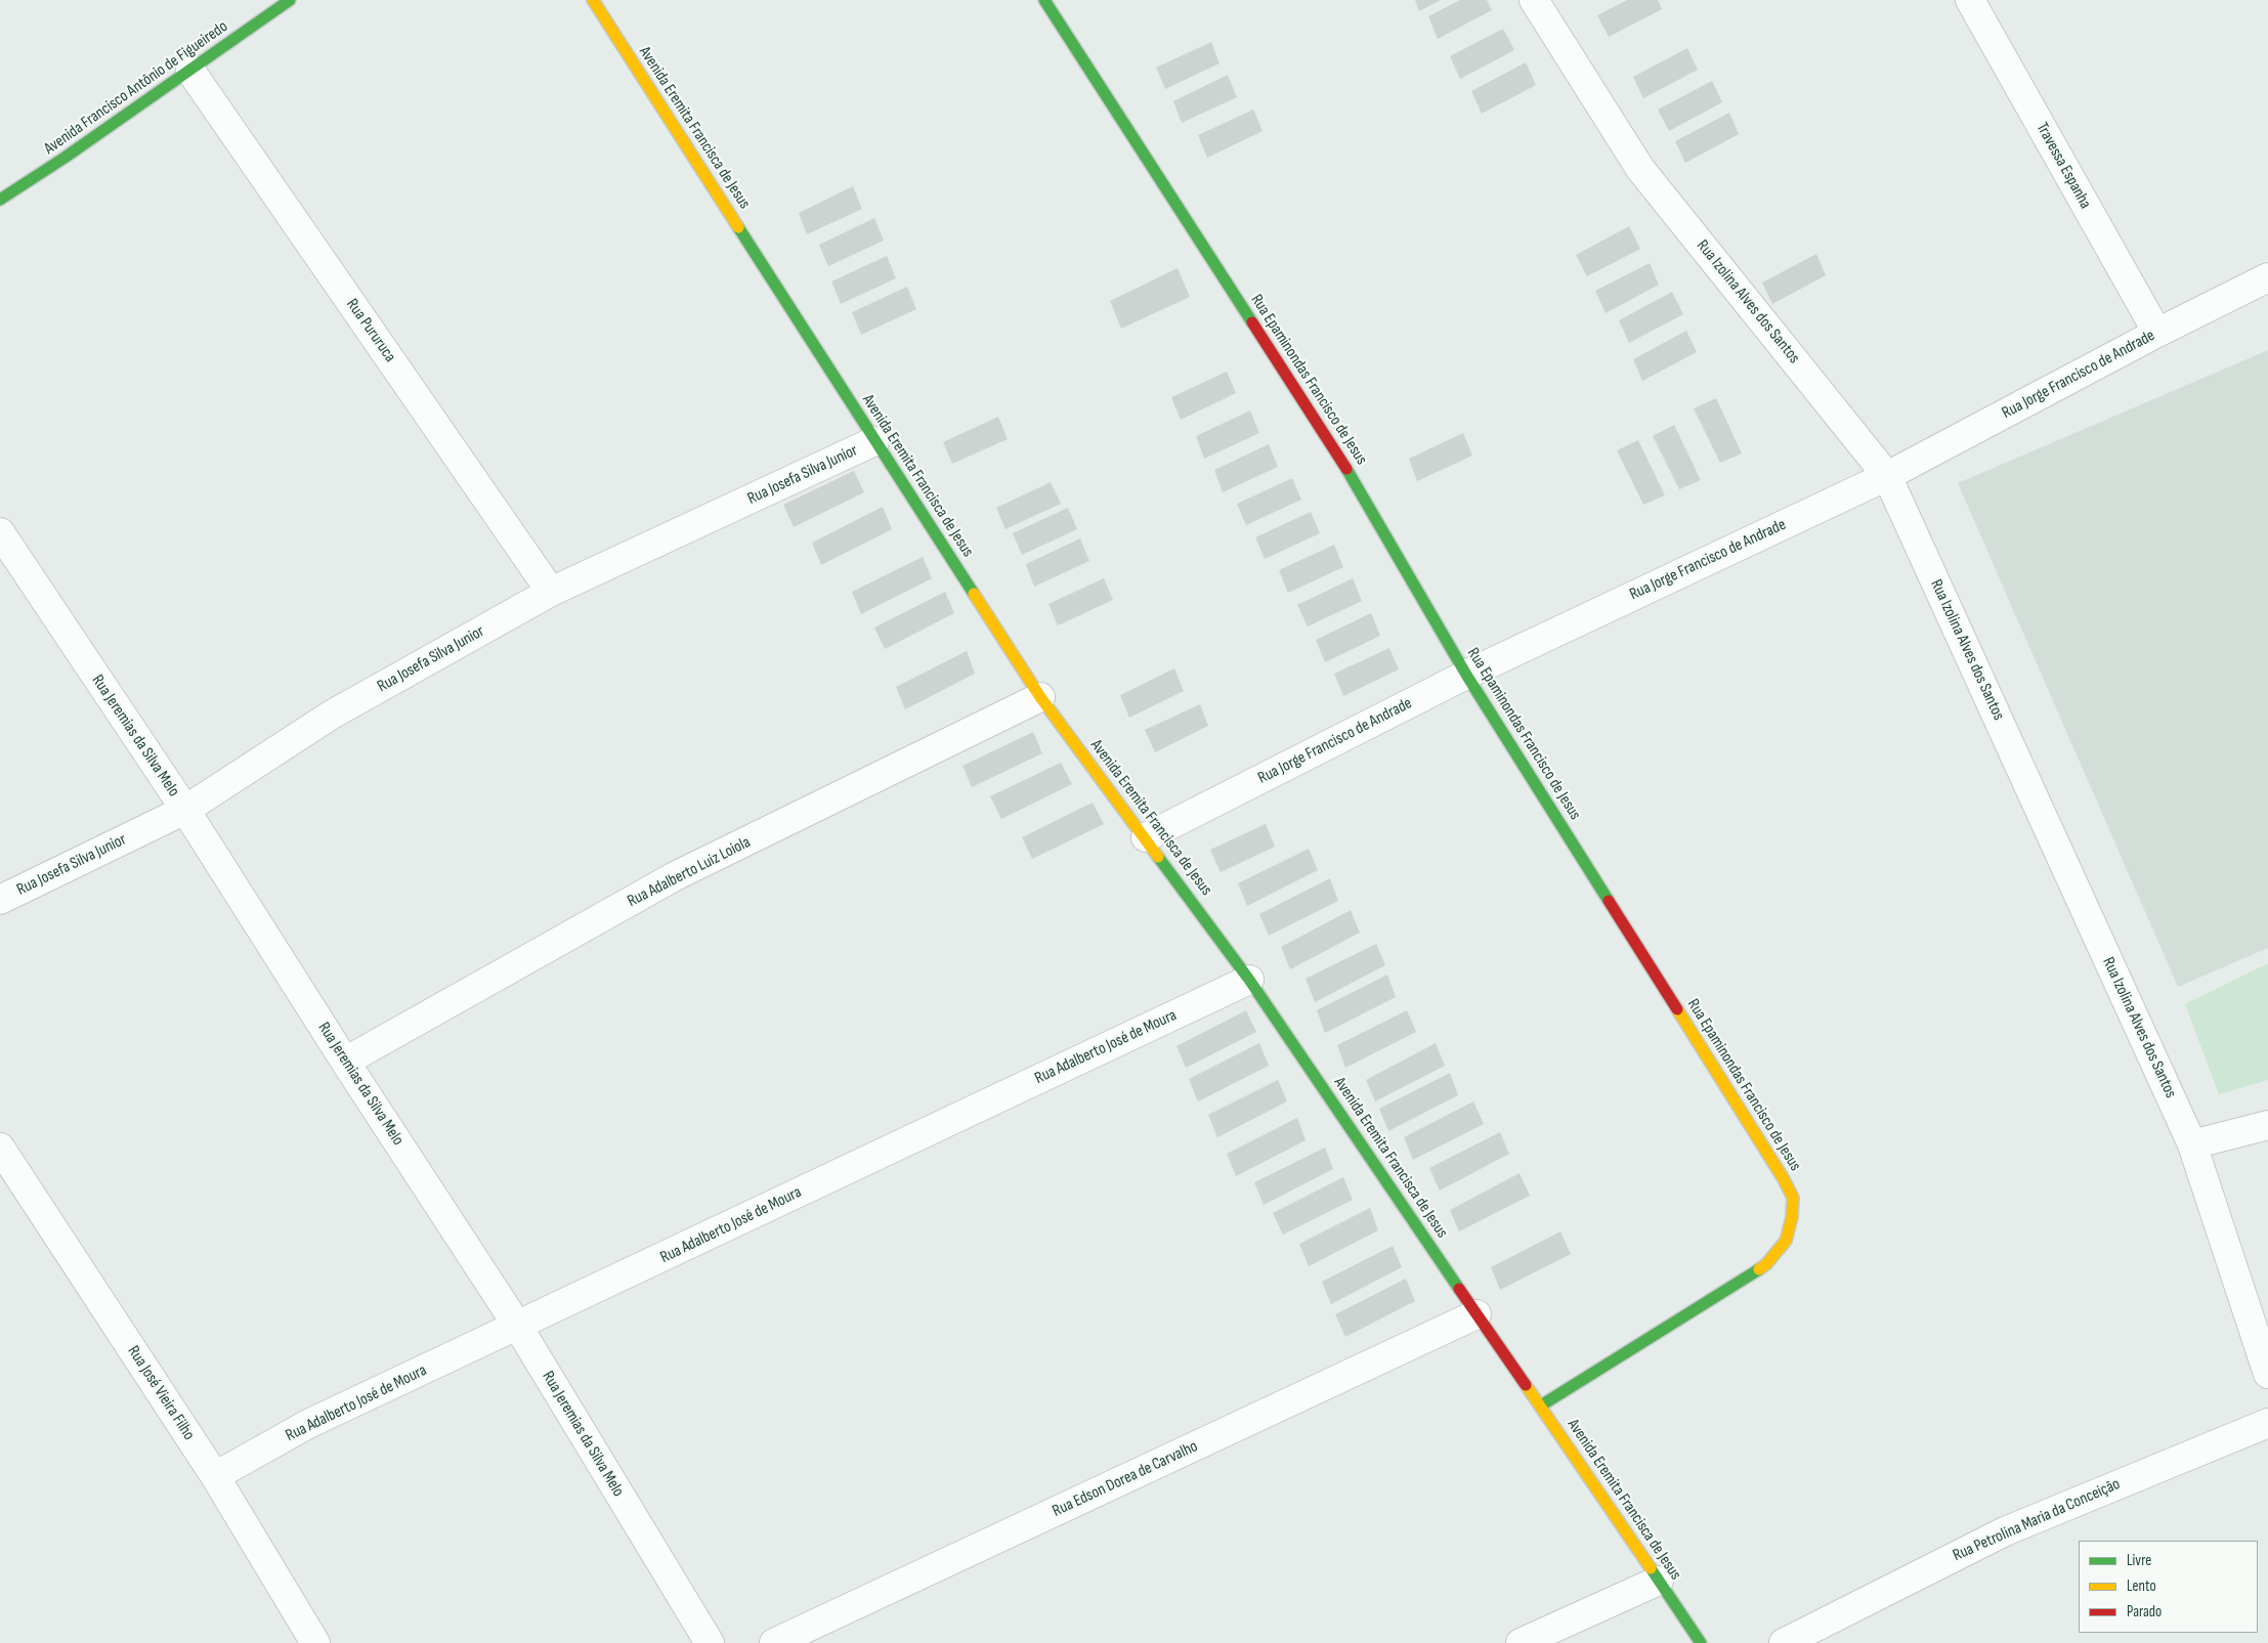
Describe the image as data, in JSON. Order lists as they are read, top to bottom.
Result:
{
  "streets": {
    "street": [
      "Avenida Francisco Antônio de Figueiredo",
      "Avenida Eremita Francisca de Jesus",
      "Travessa Espanha",
      "Rua Izolina Alves dos Santos",
      "Rua Pururuca",
      "Rua Jorge Francisco de Andrade",
      "Rua Epaminondas Francisco de Jesus",
      "Rua Josefa Silva Junior",
      "Rua Jeremias da Silva Melo",
      "Rua Adalberto Luiz Loiola",
      "Rua Adalberto José de Moura",
      "Rua José Vieira Filho",
      "Rua Edson Dorea de Carvalho",
      "Rua Petrolina Maria da Conceição"
    ]
  },
  "crossings": [
    ["Avenida Francisco Antônio de Figueiredo", "Rua Pururuca"],
    ["Avenida Eremita Francisca de Jesus", "Rua Jorge Francisco de Andrade"],
    ["Avenida Eremita Francisca de Jesus", "Rua Epaminondas Francisco de Jesus"],
    ["Avenida Eremita Francisca de Jesus", "Rua Josefa Silva Junior"],
    ["Avenida Eremita Francisca de Jesus", "Rua Adalberto Luiz Loiola"],
    ["Avenida Eremita Francisca de Jesus", "Rua Adalberto José de Moura"],
    ["Avenida Eremita Francisca de Jesus", "Rua Edson Dorea de Carvalho"],
    ["Travessa Espanha", "Rua Jorge Francisco de Andrade"],
    ["Rua Izolina Alves dos Santos", "Rua Jorge Francisco de Andrade"],
    ["Rua Pururuca", "Rua Josefa Silva Junior"],
    ["Rua Jorge Francisco de Andrade", "Rua Epaminondas Francisco de Jesus"],
    ["Rua Josefa Silva Junior", "Rua Jeremias da Silva Melo"],
    ["Rua Jeremias da Silva Melo", "Rua Adalberto Luiz Loiola"],
    ["Rua Jeremias da Silva Melo", "Rua Adalberto José de Moura"],
    ["Rua Adalberto José de Moura", "Rua José Vieira Filho"]
  ],
  "legend": ["Livre", "Lento", "Parado"]
}
